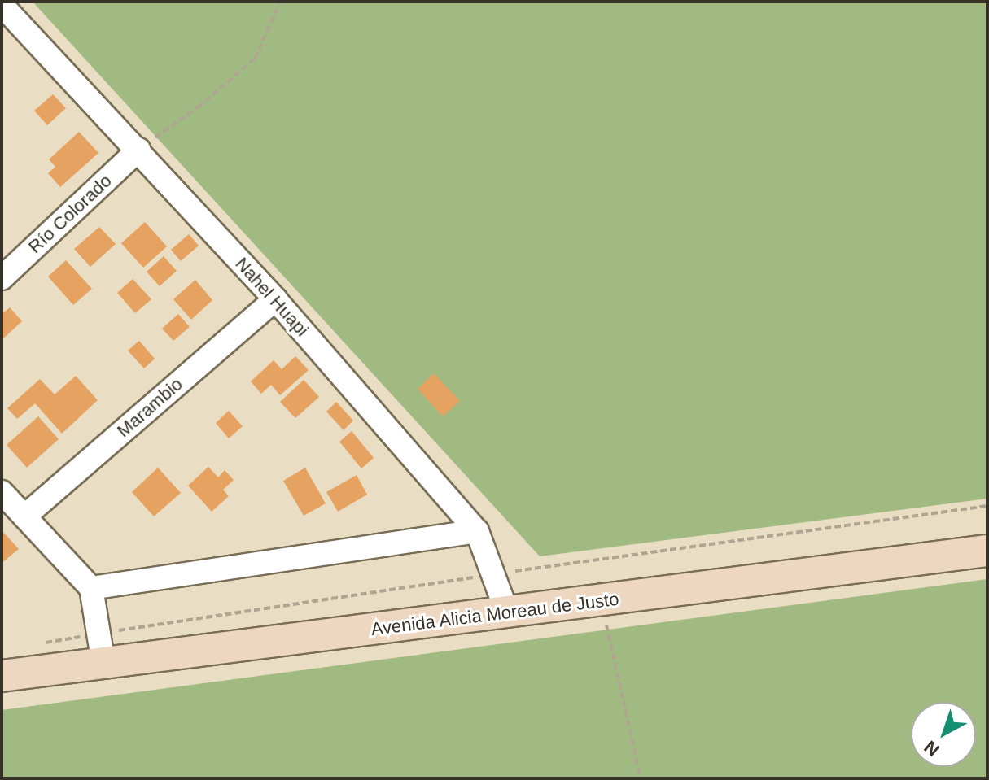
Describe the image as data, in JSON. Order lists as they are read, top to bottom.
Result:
{
  "streets": {
    "main road": ["Avenida Alicia Moreau de Justo"],
    "street": ["Río Colorado", "Nahel Huapi", "Marambio"]
  },
  "crossings": [
    ["Río Colorado", "Nahel Huapi"],
    ["Nahel Huapi", "Marambio"],
    ["Nahel Huapi", "Avenida Alicia Moreau de Justo"]
  ],
  "north": "bottom left"
}
